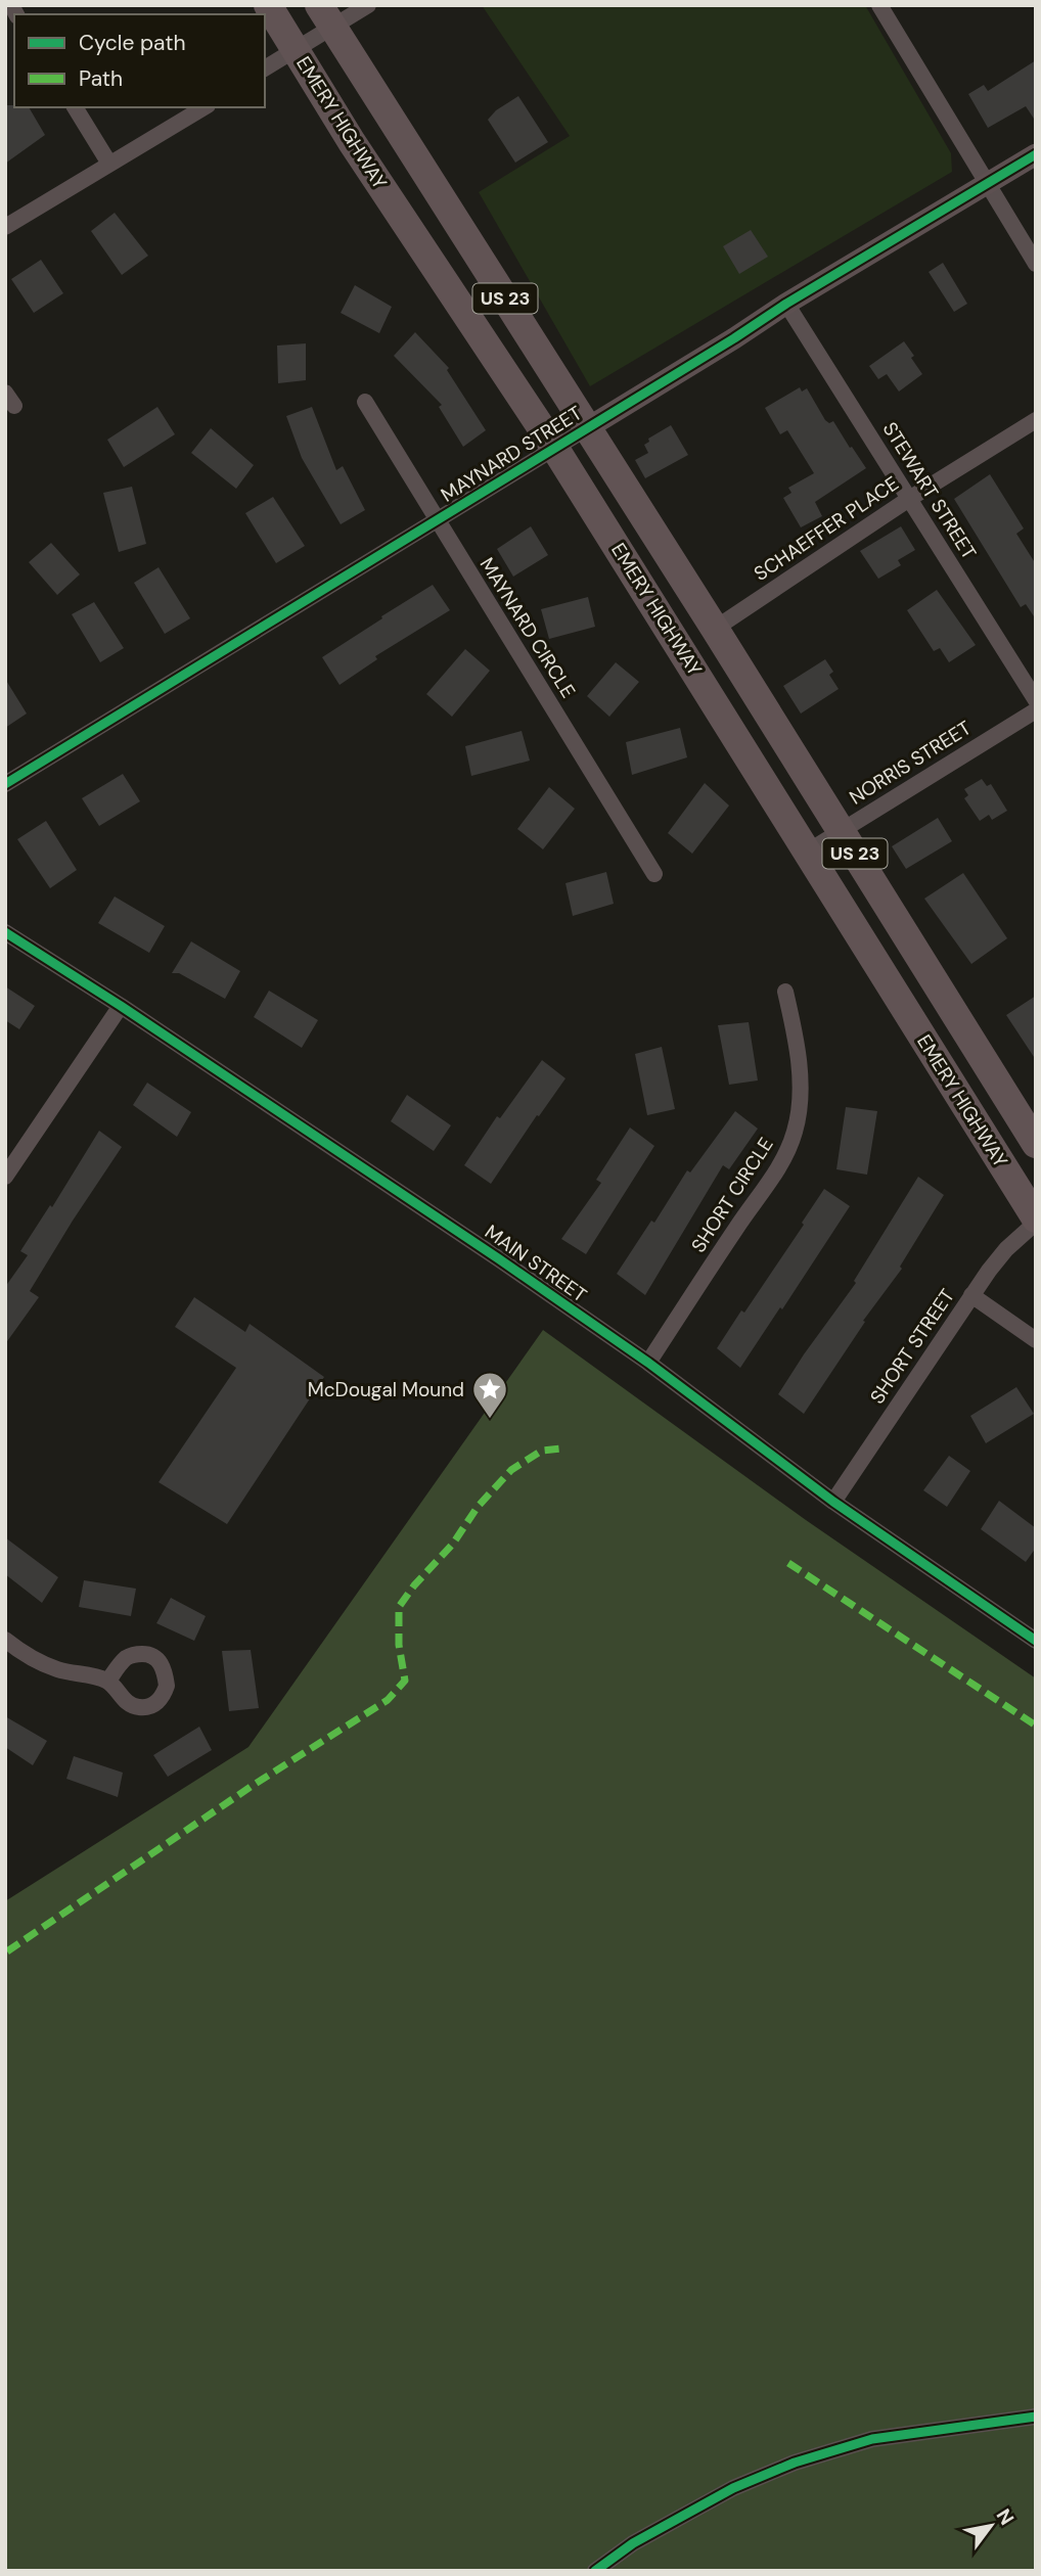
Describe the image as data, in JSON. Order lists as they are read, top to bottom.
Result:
{
  "streets": {
    "highway": ["EMERY HIGHWAY", "US 23"],
    "street": [
      "MAYNARD STREET",
      "STEWART STREET",
      "SCHAEFFER PLACE",
      "MAYNARD CIRCLE",
      "NORRIS STREET",
      "SHORT CIRCLE",
      "MAIN STREET",
      "SHORT STREET"
    ]
  },
  "crossings": [
    ["EMERY HIGHWAY", "MAYNARD STREET"],
    ["EMERY HIGHWAY", "SCHAEFFER PLACE"],
    ["EMERY HIGHWAY", "NORRIS STREET"],
    ["EMERY HIGHWAY", "SHORT STREET"],
    ["MAYNARD STREET", "STEWART STREET"],
    ["MAYNARD STREET", "MAYNARD CIRCLE"],
    ["STEWART STREET", "SCHAEFFER PLACE"],
    ["SHORT CIRCLE", "MAIN STREET"],
    ["MAIN STREET", "SHORT STREET"]
  ],
  "places": {
    "place": ["McDougal Mound"]
  },
  "legend": ["Cycle path", "Path"],
  "north": "top right"
}
